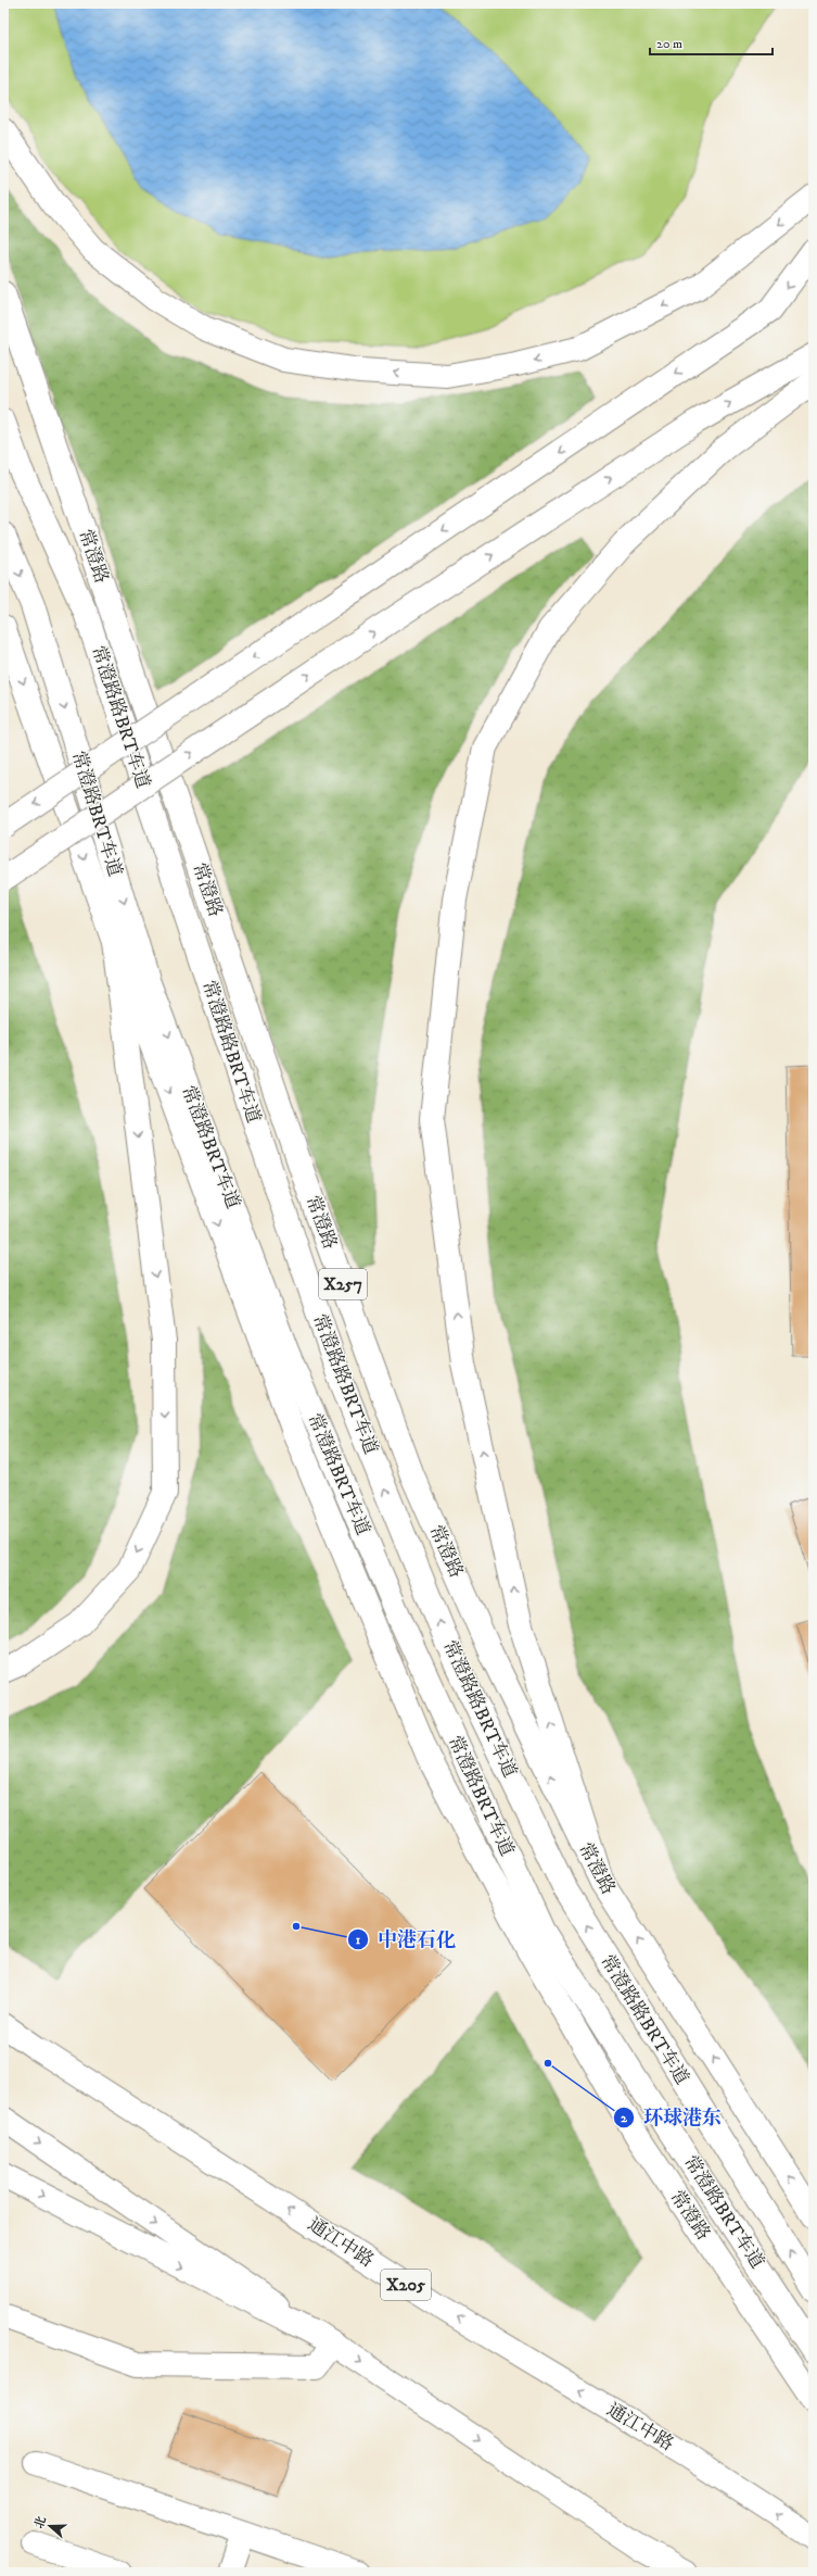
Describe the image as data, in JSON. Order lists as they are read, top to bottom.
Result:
{
  "streets": {
    "main road": [
      "常澄路",
      "常澄路路BRT车道",
      "常澄路BRT车道",
      "X257",
      "通江中路",
      "X205"
    ]
  },
  "one_way": ["常澄路路BRT车道", "常澄路BRT车道"],
  "places": ["中港石化", "环球港东"],
  "scale_bar": "20 m",
  "north": "left"
}
